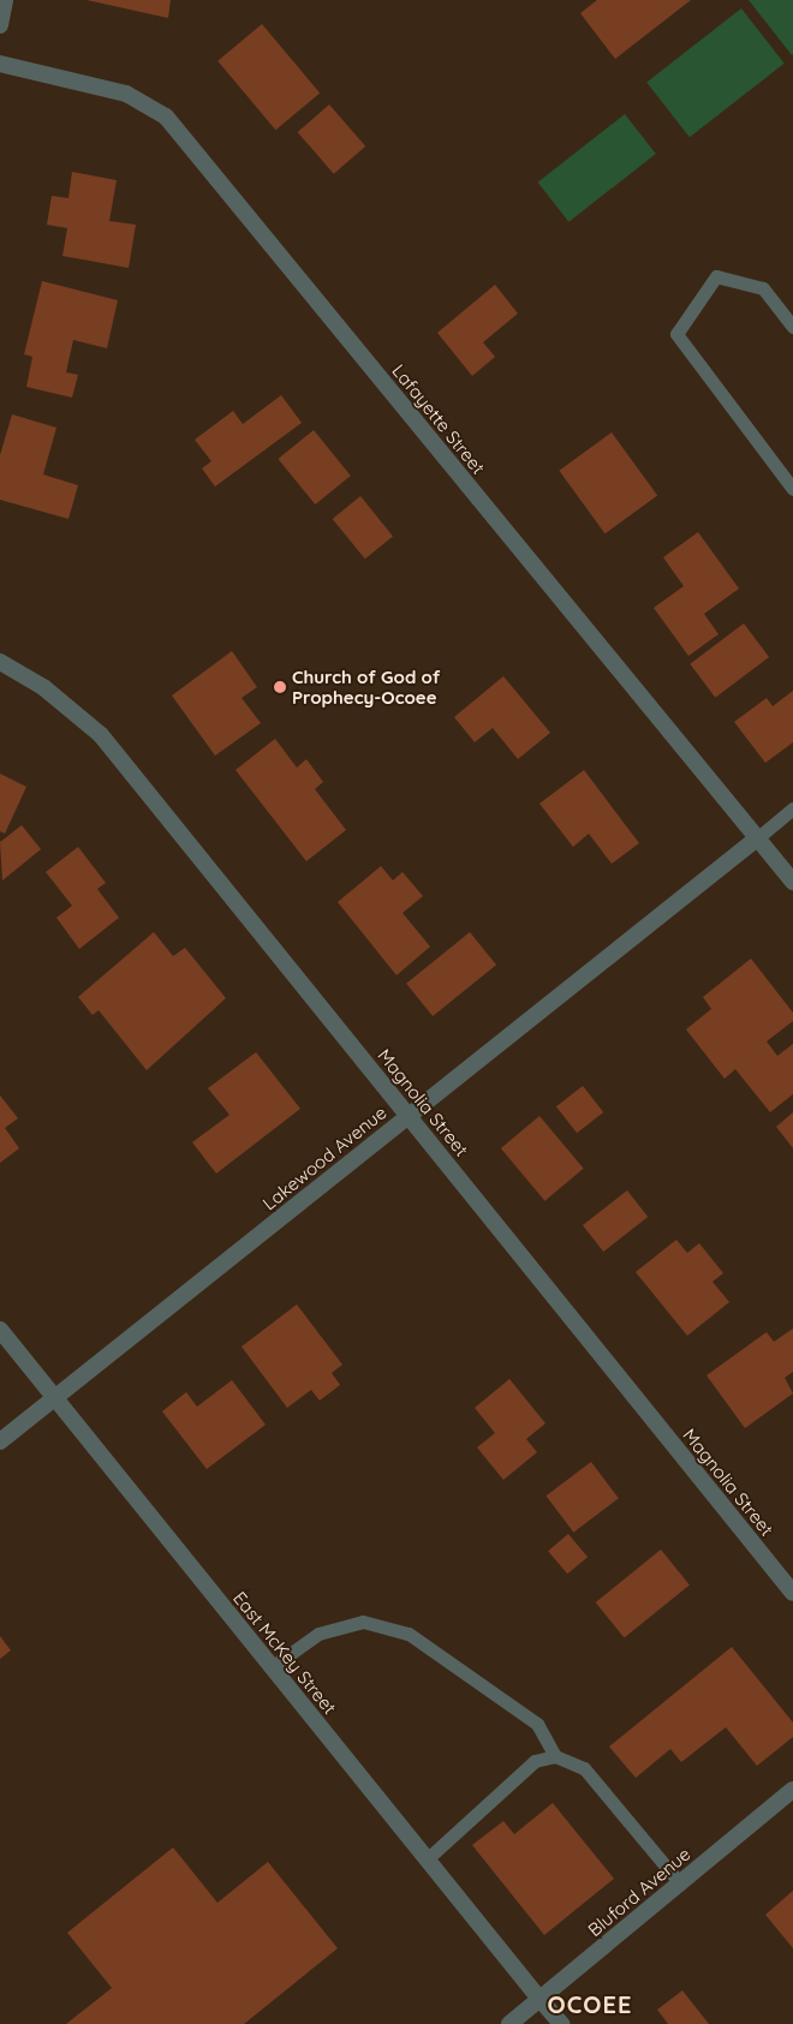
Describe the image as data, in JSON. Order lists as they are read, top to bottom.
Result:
{
  "streets": {
    "street": [
      "Lafayette Street",
      "Magnolia Street",
      "Lakewood Avenue",
      "East McKey Street",
      "Bluford Avenue"
    ]
  },
  "crossings": [
    ["Lafayette Street", "Lakewood Avenue"],
    ["Magnolia Street", "Lakewood Avenue"],
    ["Lakewood Avenue", "East McKey Street"],
    ["East McKey Street", "Bluford Avenue"]
  ],
  "districts": ["OCOEE"],
  "places": ["Church of God of Prophecy-Ocoee"]
}
